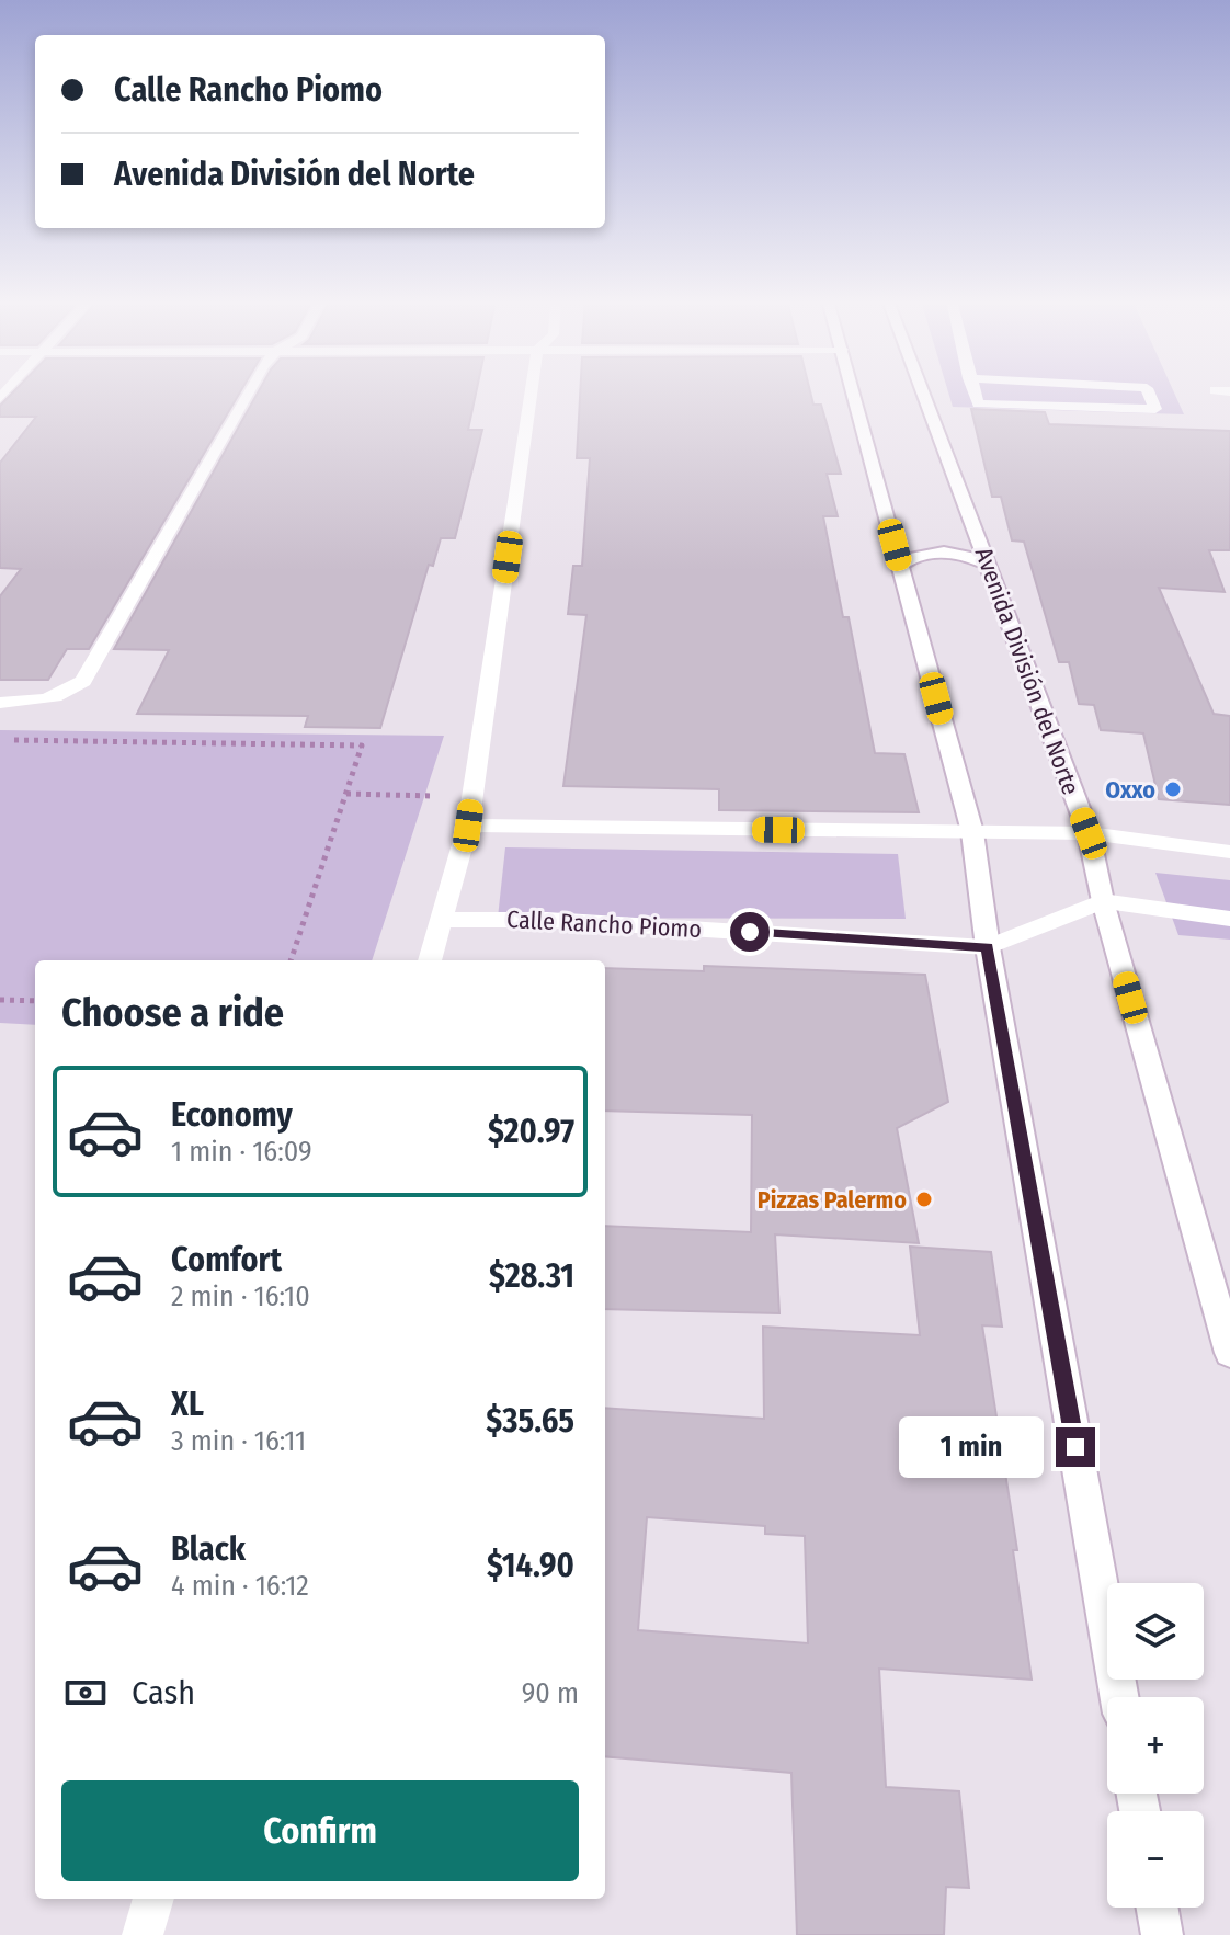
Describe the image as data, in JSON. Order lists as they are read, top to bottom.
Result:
{
  "streets": {
    "street": ["Avenida División del Norte", "Calle Rancho Piomo"]
  },
  "crossings": [
    ["Avenida División del Norte", "Calle Rancho Piomo"]
  ],
  "places": ["Oxxo", "Pizzas Palermo"],
  "page": {
    "banner": ["Calle Rancho Piomo", "Avenida División del Norte"],
    "heading": "Choose a ride",
    "list": [
      {
        "name": "Economy",
        "note": "1 min · 16:09",
        "value": "$20.97"
      },
      {
        "name": "Comfort",
        "note": "2 min · 16:10",
        "value": "$28.31"
      },
      {
        "name": "XL",
        "note": "3 min · 16:11",
        "value": "$35.65"
      },
      {
        "name": "Black",
        "note": "4 min · 16:12",
        "value": "$14.90"
      }
    ],
    "bubble": "1 min",
    "map_buttons": ["+", "−"],
    "pay": ["Cash", "90 m"],
    "buttons": "Confirm"
  }
}
